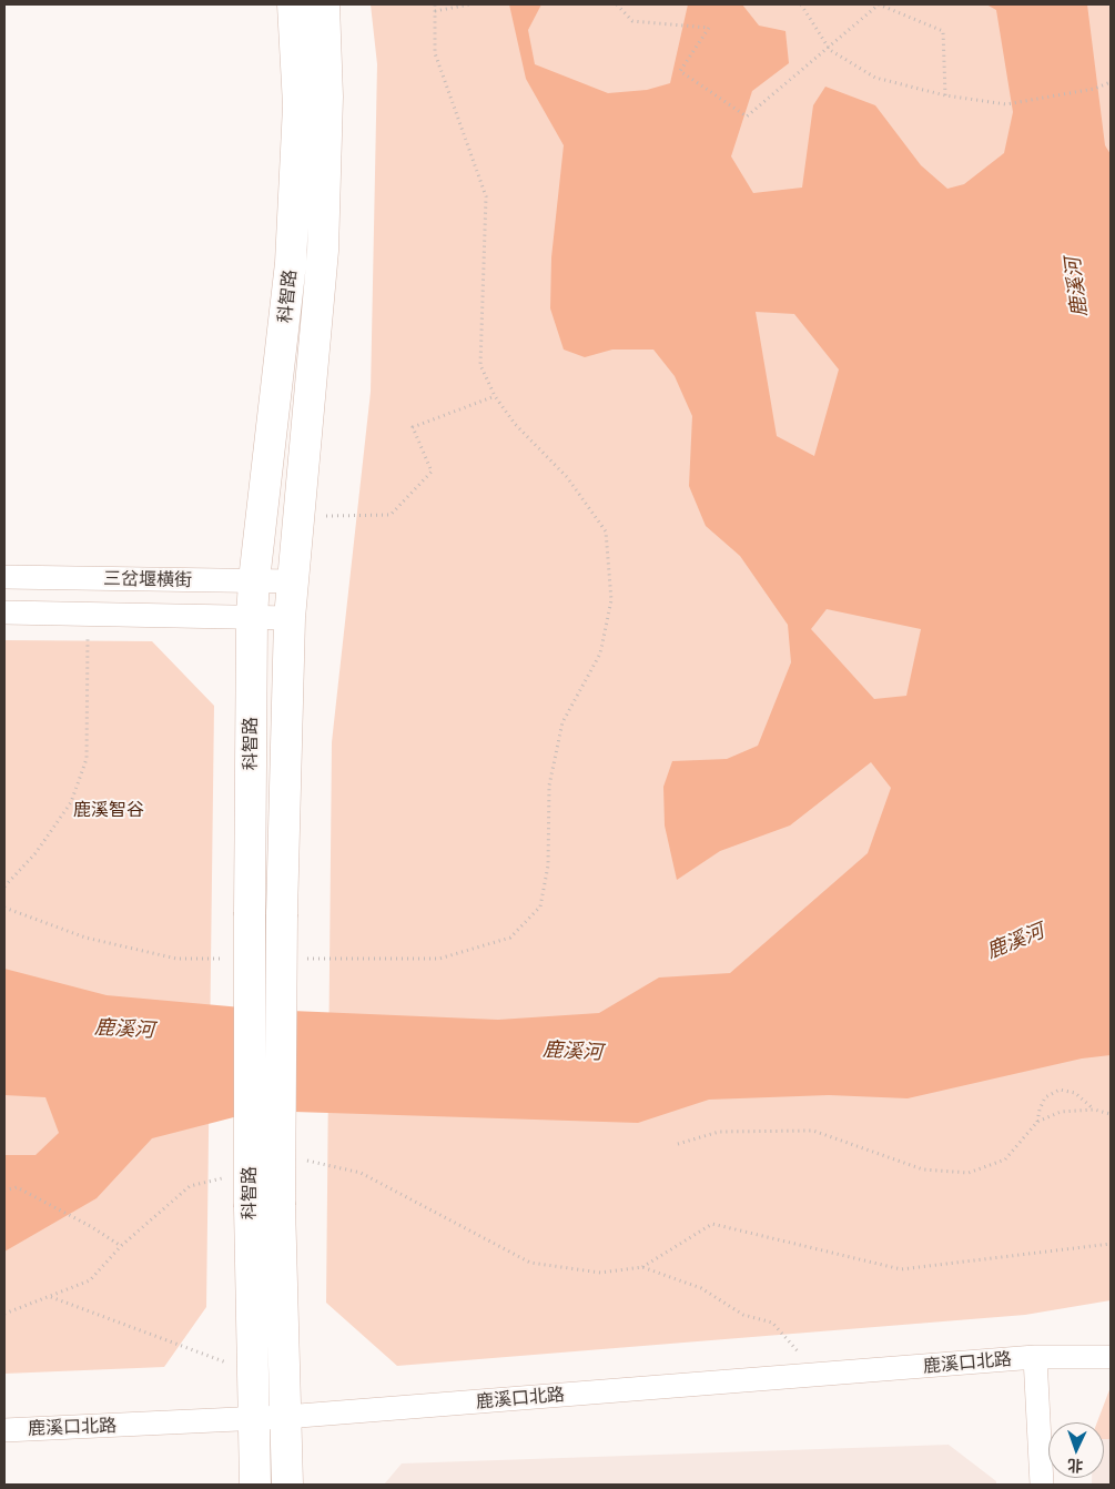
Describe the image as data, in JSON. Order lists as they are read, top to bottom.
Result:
{
  "streets": {
    "main road": ["科智路"],
    "street": ["三岔堰横街", "鹿溪口北路"]
  },
  "crossings": [
    ["科智路", "三岔堰横街"],
    ["科智路", "鹿溪口北路"]
  ],
  "water": ["鹿溪河"],
  "parks": ["鹿溪智谷"],
  "north": "bottom"
}
